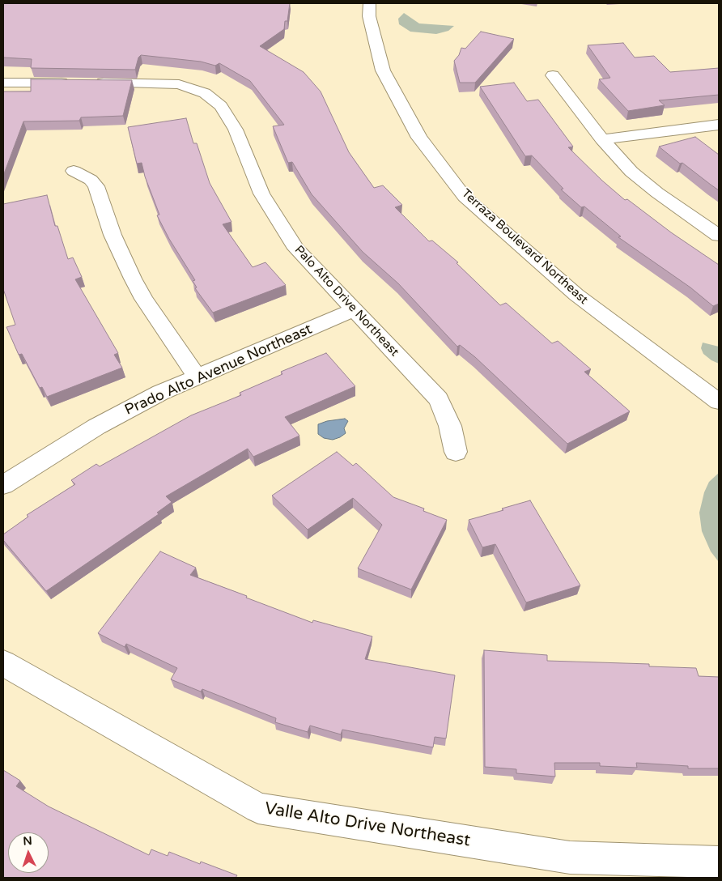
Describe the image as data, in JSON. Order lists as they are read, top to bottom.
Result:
{
  "streets": {
    "street": [
      "Terraza Boulevard Northeast",
      "Palo Alto Drive Northeast",
      "Prado Alto Avenue Northeast",
      "Valle Alto Drive Northeast"
    ]
  },
  "crossings": [
    ["Palo Alto Drive Northeast", "Prado Alto Avenue Northeast"]
  ],
  "north": "top"
}
